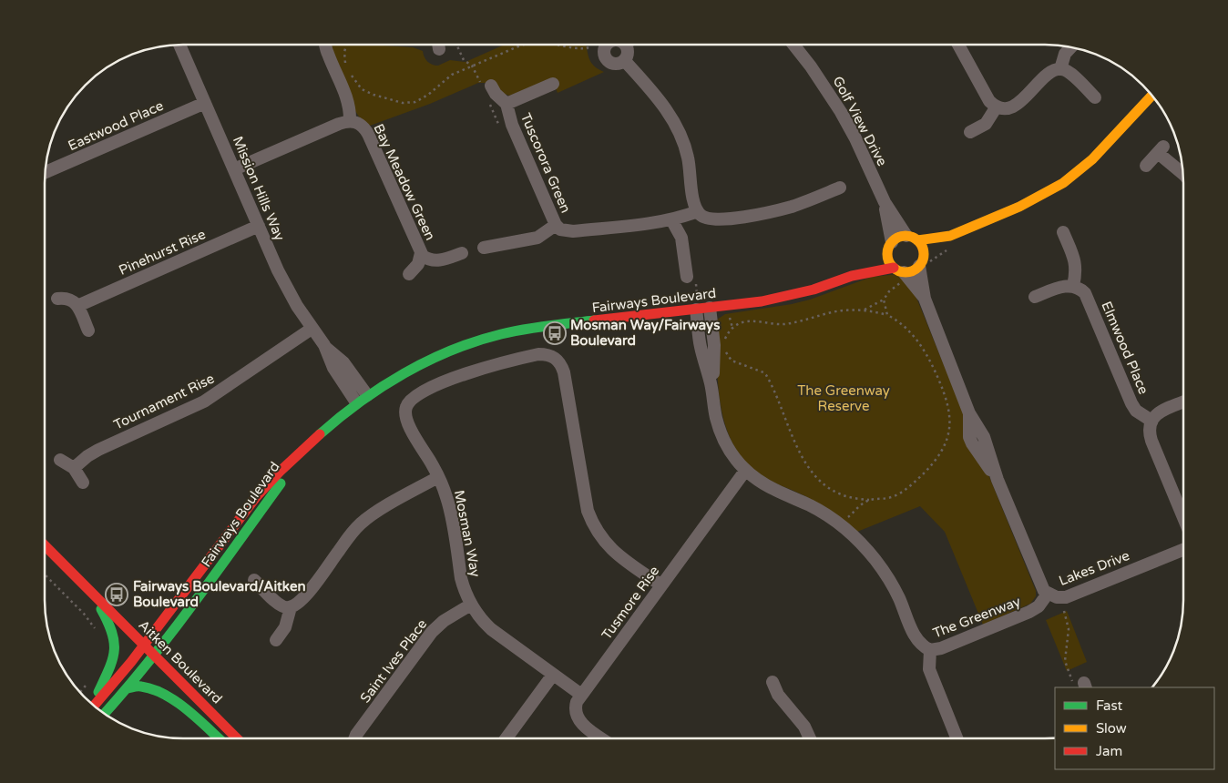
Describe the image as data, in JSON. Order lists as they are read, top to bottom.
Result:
{
  "streets": {
    "street": [
      "Golf View Drive",
      "Eastwood Place",
      "Tuscorora Green",
      "Bay Meadow Green",
      "Mission Hills Way",
      "Pinehurst Rise",
      "Fairways Boulevard",
      "Elmwood Place",
      "Tournament Rise",
      "Mosman Way",
      "Lakes Drive",
      "Tusmore Rise",
      "The Greenway",
      "Saint Ives Place",
      "Aitken Boulevard"
    ]
  },
  "crossings": [
    ["Golf View Drive", "Fairways Boulevard"],
    ["Eastwood Place", "Mission Hills Way"],
    ["Mission Hills Way", "Pinehurst Rise"],
    ["Mission Hills Way", "Fairways Boulevard"],
    ["Mission Hills Way", "Tournament Rise"],
    ["Fairways Boulevard", "Lakes Drive"],
    ["Fairways Boulevard", "The Greenway"],
    ["Fairways Boulevard", "Aitken Boulevard"],
    ["Mosman Way", "Tusmore Rise"],
    ["Mosman Way", "Saint Ives Place"],
    ["Lakes Drive", "The Greenway"],
    ["Tusmore Rise", "The Greenway"]
  ],
  "parks": ["The Greenway Reserve"],
  "places": {
    "bus stop": ["Mosman Way/Fairways Boulevard", "Fairways Boulevard/Aitken Boulevard"]
  },
  "legend": ["Fast", "Slow", "Jam"]
}
